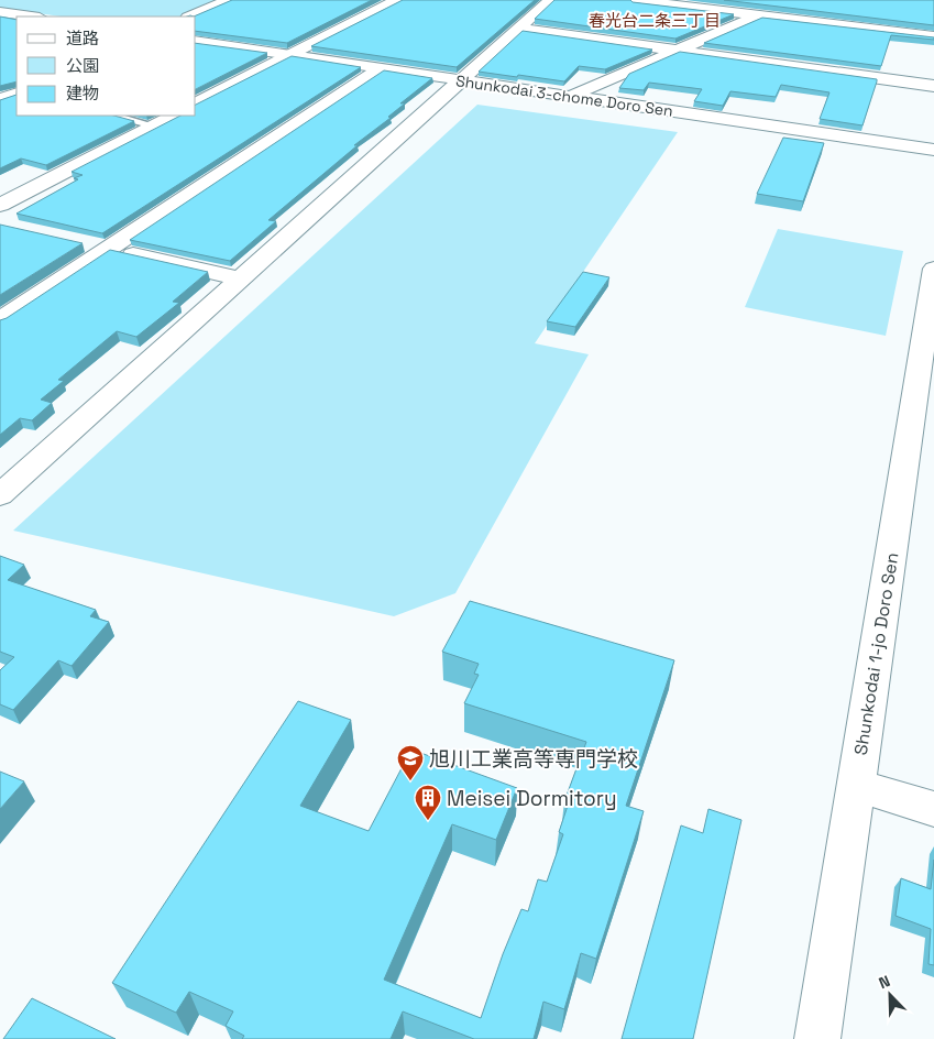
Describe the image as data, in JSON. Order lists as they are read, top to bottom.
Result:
{
  "streets": {
    "street": ["Shunkodai 3-chome Doro Sen", "Shunkodai 1-jo Doro Sen"]
  },
  "districts": ["春光台二条三丁目"],
  "places": {
    "school or university": ["旭川工業高等専門学校"],
    "building": ["Meisei Dormitory"]
  },
  "legend": ["道路", "公園", "建物"],
  "north": "top left"
}
